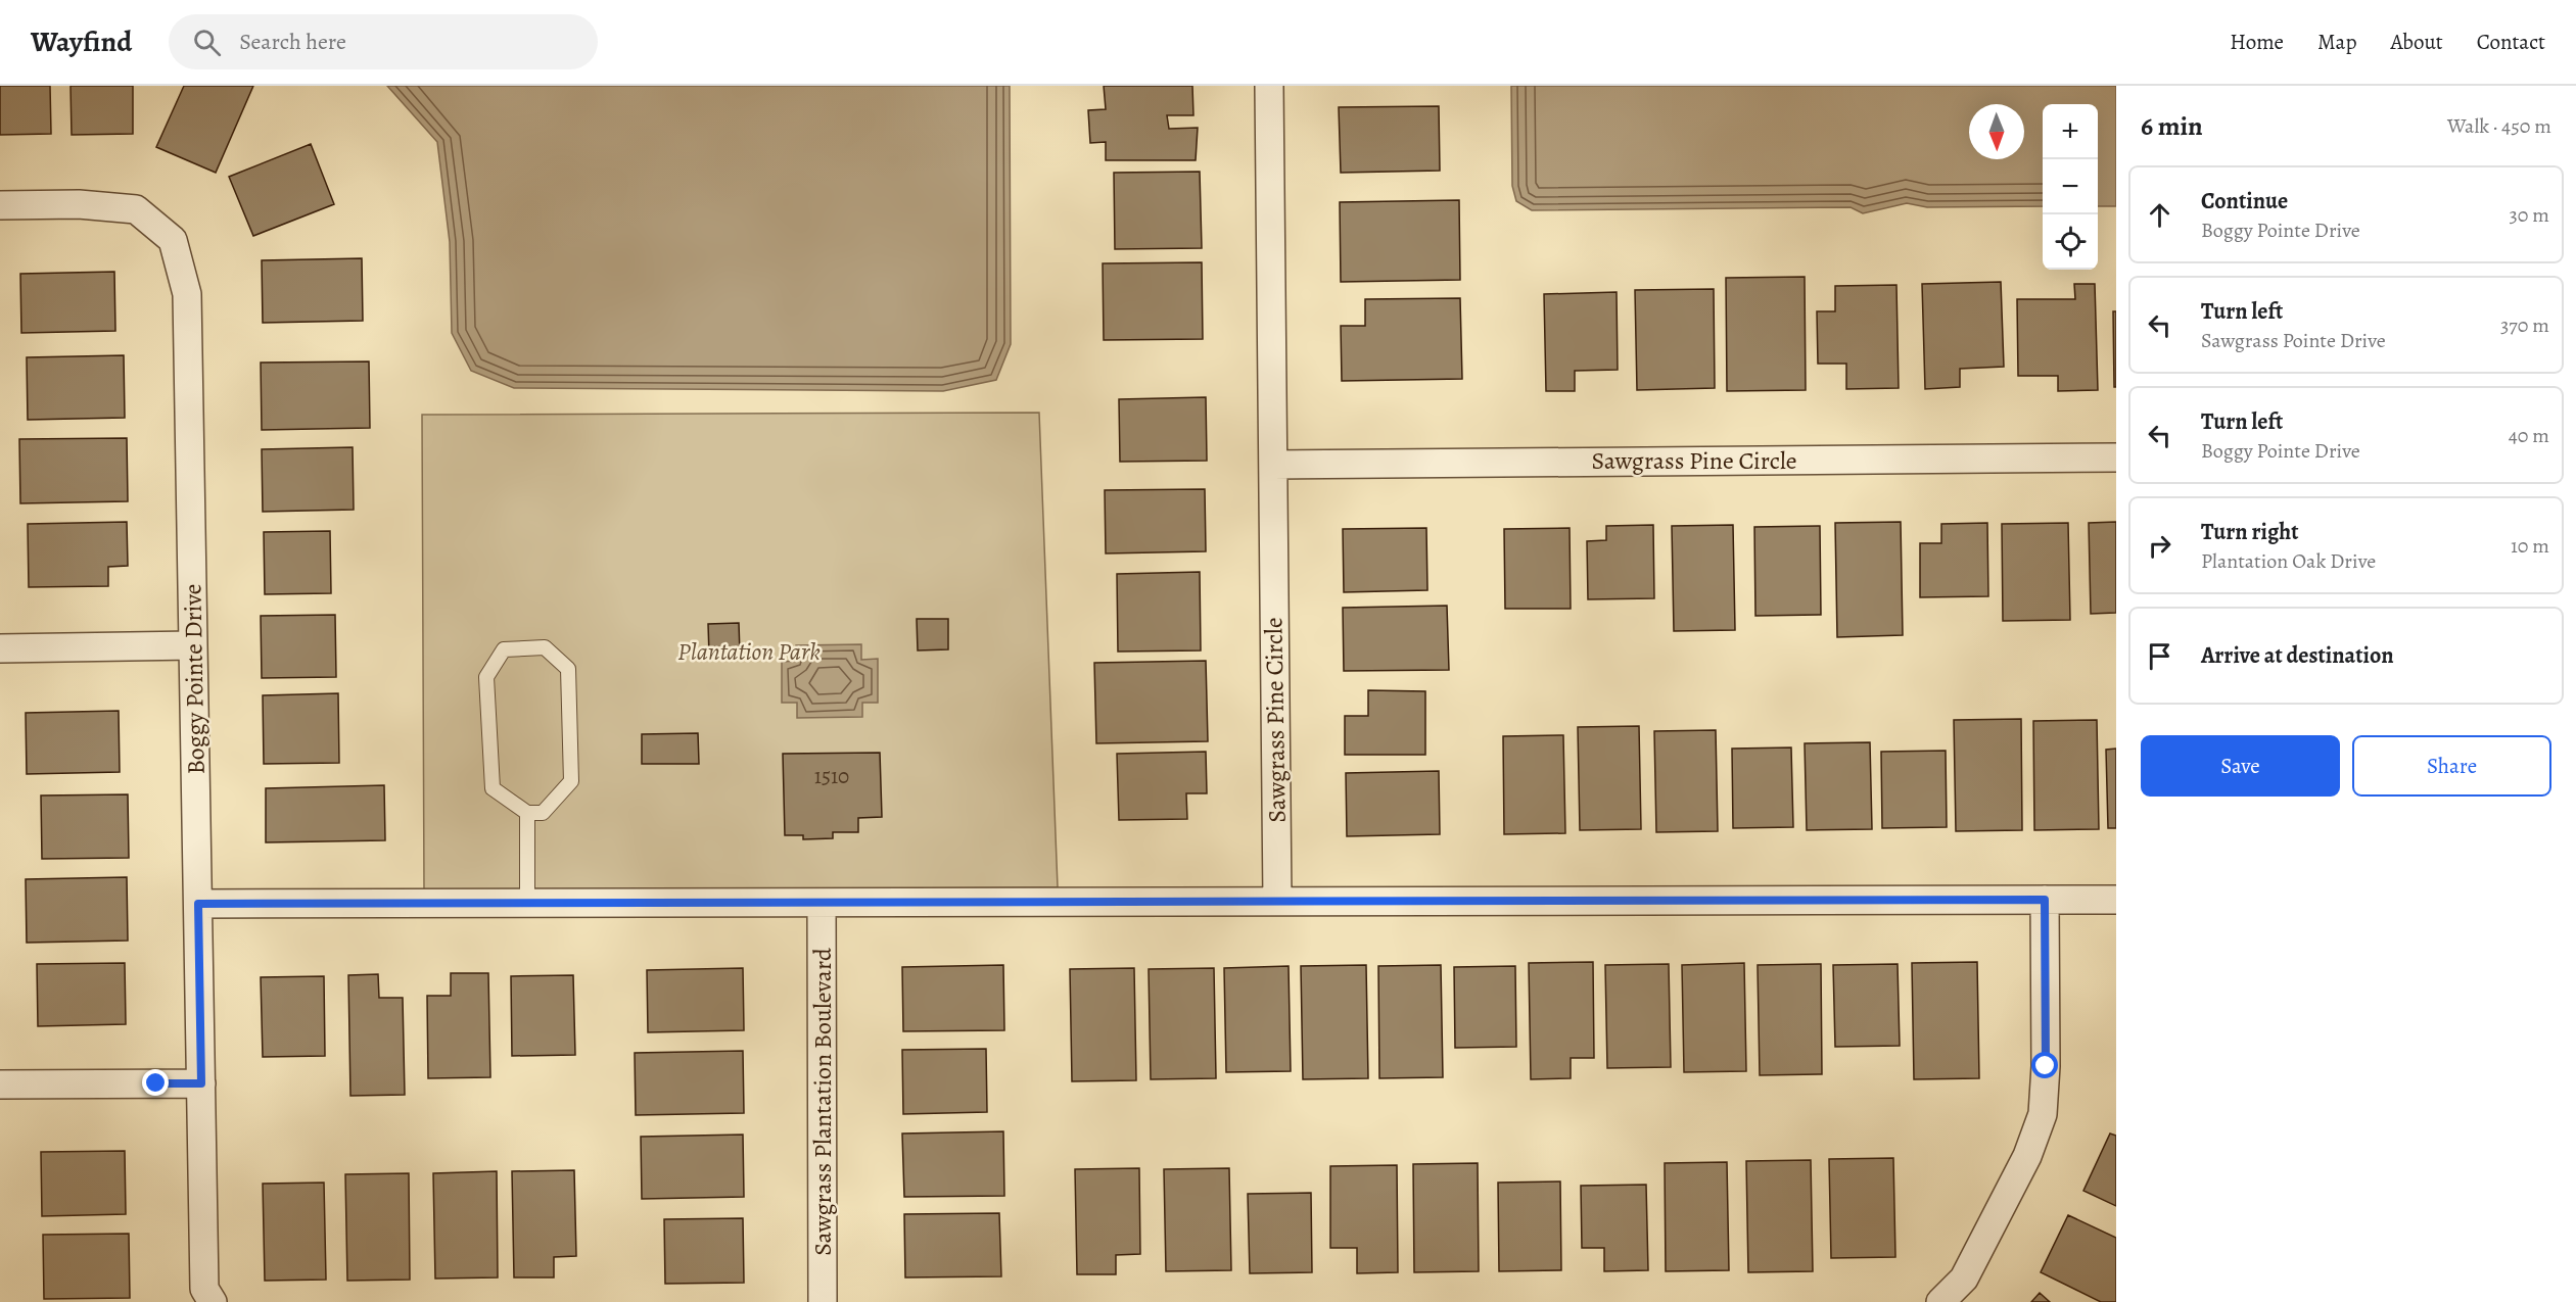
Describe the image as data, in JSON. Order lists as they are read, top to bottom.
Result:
{
  "streets": {
    "street": ["Sawgrass Pine Circle", "Boggy Pointe Drive", "Sawgrass Plantation Boulevard"]
  },
  "parks": ["Plantation Park"],
  "house_numbers": ["1510"],
  "north": "bottom",
  "page": {
    "header": "Wayfind",
    "search": "Search here",
    "nav": [
      "Home",
      "Map",
      "About",
      "Contact"
    ],
    "heading": ["6 min", "Walk · 450 m"],
    "map_buttons": ["+", "−"],
    "list": [
      ["Continue", "Boggy Pointe Drive", "30 m"],
      ["Turn left", "Sawgrass Pointe Drive", "370 m"],
      ["Turn left", "Boggy Pointe Drive", "40 m"],
      ["Turn right", "Plantation Oak Drive", "10 m"],
      "Arrive at destination"
    ],
    "buttons": ["Save", "Share"]
  }
}
